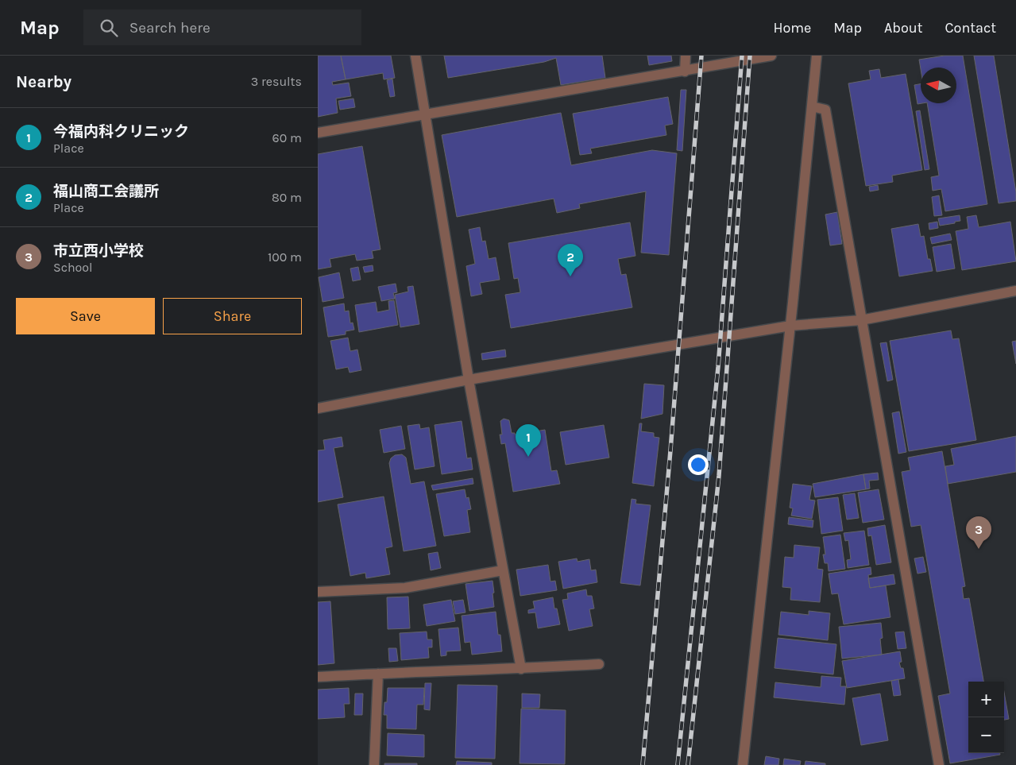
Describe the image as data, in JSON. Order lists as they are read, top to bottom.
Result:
{
  "north": "left",
  "page": {
    "header": "Map",
    "search": "Search here",
    "nav": [
      "Home",
      "Map",
      "About",
      "Contact"
    ],
    "heading": ["Nearby", "3 results"],
    "list": [
      {
        "mark": "1",
        "name": "今福内科クリニック",
        "note": "Place",
        "value": "60 m"
      },
      {
        "mark": "2",
        "name": "福山商工会議所",
        "note": "Place",
        "value": "80 m"
      },
      {
        "mark": "3",
        "name": "市立西小学校",
        "note": "School",
        "value": "100 m"
      }
    ],
    "pins": ["2", "1", "3"],
    "buttons": ["Save", "Share"],
    "map_buttons": ["+", "−"]
  }
}
